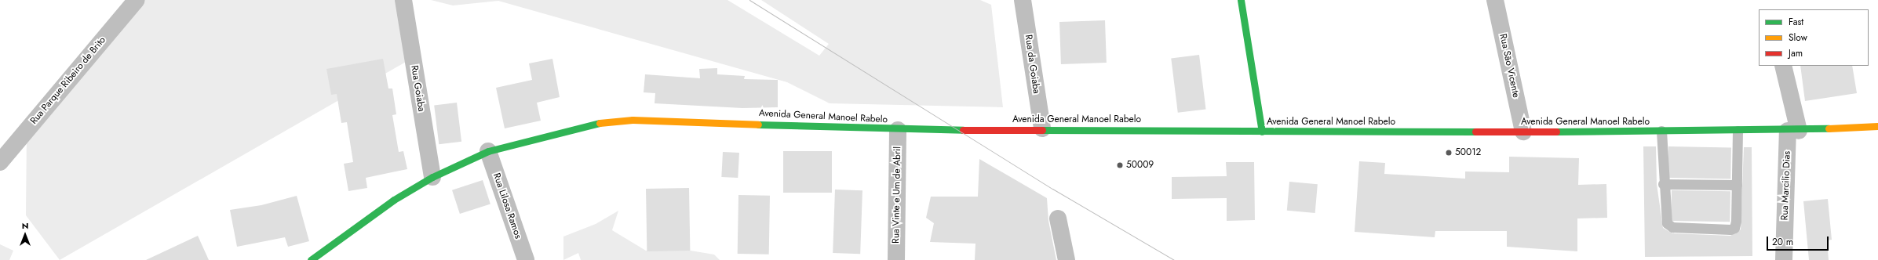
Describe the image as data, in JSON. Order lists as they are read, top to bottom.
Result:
{
  "streets": {
    "main road": ["Avenida General Manoel Rabelo"],
    "street": [
      "Rua da Goiaba",
      "Rua São Vicente",
      "Rua Parque Ribeiro de Brito",
      "Rua Goiaba",
      "Rua Marcilio Dias",
      "Rua Vinte e Um de Abril",
      "Rua Lilosa Ramos"
    ]
  },
  "crossings": [
    ["Rua da Goiaba", "Avenida General Manoel Rabelo"],
    ["Rua São Vicente", "Avenida General Manoel Rabelo"],
    ["Rua Goiaba", "Avenida General Manoel Rabelo"],
    ["Avenida General Manoel Rabelo", "Rua Marcilio Dias"],
    ["Avenida General Manoel Rabelo", "Rua Vinte e Um de Abril"],
    ["Avenida General Manoel Rabelo", "Rua Lilosa Ramos"]
  ],
  "places": ["50012", "50009"],
  "legend": ["Fast", "Slow", "Jam"],
  "scale_bar": "20 m",
  "north": "top"
}
